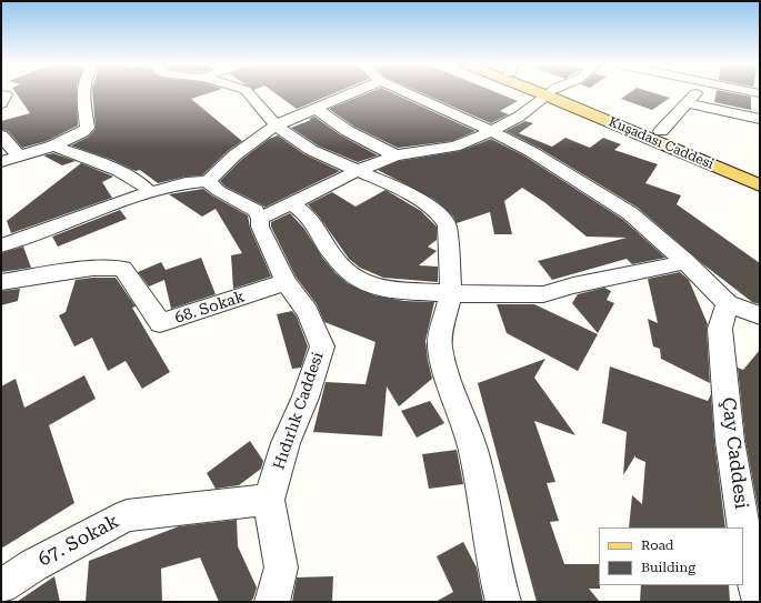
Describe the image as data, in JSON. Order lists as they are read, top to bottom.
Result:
{
  "streets": {
    "main road": ["Kuşadası Caddesi"],
    "street": [
      "68. Sokak",
      "Hıdırlık Caddesi",
      "Çay Caddesi",
      "67. Sokak"
    ]
  },
  "crossings": [
    ["68. Sokak", "Hıdırlık Caddesi"],
    ["Hıdırlık Caddesi", "67. Sokak"]
  ],
  "legend": ["Road", "Building"]
}
